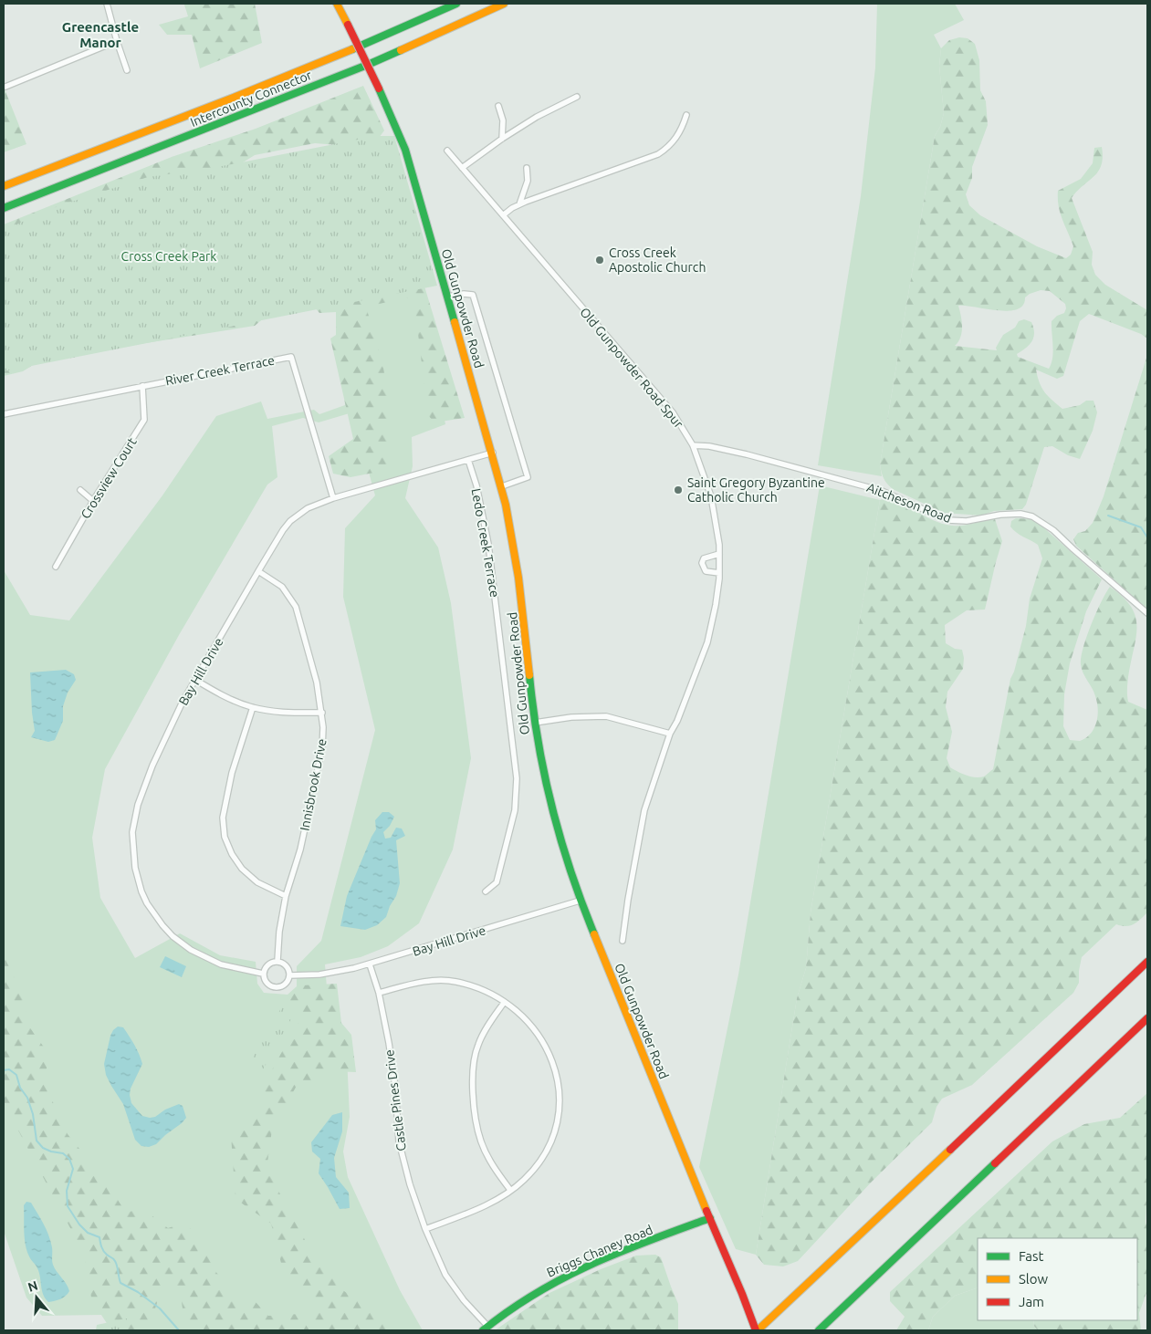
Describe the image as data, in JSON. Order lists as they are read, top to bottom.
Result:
{
  "streets": {
    "main road": ["Intercounty Connector", "Old Gunpowder Road", "Briggs Chaney Road"],
    "street": [
      "Old Gunpowder Road Spur",
      "River Creek Terrace",
      "Crossview Court",
      "Aitcheson Road",
      "Ledo Creek Terrace",
      "Bay Hill Drive",
      "Innisbrook Drive",
      "Castle Pines Drive"
    ]
  },
  "crossings": [
    ["Old Gunpowder Road", "Bay Hill Drive"],
    ["Old Gunpowder Road", "Briggs Chaney Road"],
    ["Old Gunpowder Road Spur", "Aitcheson Road"],
    ["River Creek Terrace", "Crossview Court"],
    ["River Creek Terrace", "Bay Hill Drive"],
    ["Ledo Creek Terrace", "Bay Hill Drive"],
    ["Bay Hill Drive", "Innisbrook Drive"],
    ["Bay Hill Drive", "Castle Pines Drive"],
    ["Castle Pines Drive", "Briggs Chaney Road"]
  ],
  "districts": ["Greencastle Manor"],
  "parks": ["Cross Creek Park"],
  "places": ["Cross Creek Apostolic Church", "Saint Gregory Byzantine Catholic Church"],
  "legend": ["Fast", "Slow", "Jam"],
  "north": "top"
}
